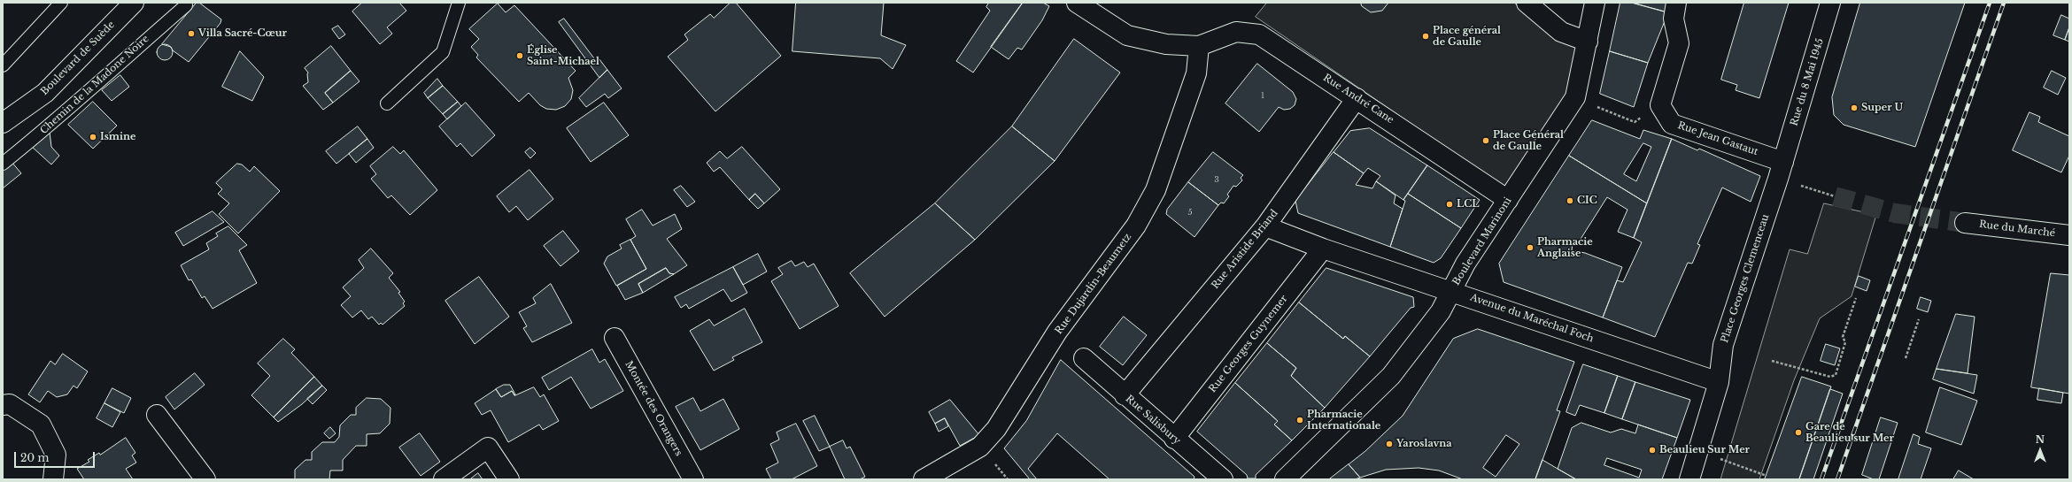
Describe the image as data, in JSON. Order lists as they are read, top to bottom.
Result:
{
  "streets": {
    "street": [
      "Boulevard de Suède",
      "Rue du 8 Mai 1945",
      "Rue André Cane",
      "Rue Jean Gastaut",
      "Rue du Marché",
      "Boulevard Marinoni",
      "Rue Aristide Briand",
      "Place Georges Clemenceau",
      "Rue Dujardin-Beaumetz",
      "Avenue du Maréchal Foch",
      "Rue Georges Guynemer",
      "Montée des Orangers",
      "Rue Salisbury"
    ],
    "lane": ["Chemin de la Madone Noire"]
  },
  "crossings": [
    ["Rue du 8 Mai 1945", "Rue Jean Gastaut"],
    ["Rue du 8 Mai 1945", "Place Georges Clemenceau"],
    ["Rue André Cane", "Boulevard Marinoni"],
    ["Rue André Cane", "Rue Aristide Briand"],
    ["Rue André Cane", "Rue Dujardin-Beaumetz"],
    ["Rue Jean Gastaut", "Place Georges Clemenceau"],
    ["Boulevard Marinoni", "Avenue du Maréchal Foch"],
    ["Rue Aristide Briand", "Avenue du Maréchal Foch"],
    ["Rue Aristide Briand", "Rue Salisbury"],
    ["Place Georges Clemenceau", "Avenue du Maréchal Foch"],
    ["Avenue du Maréchal Foch", "Rue Georges Guynemer"],
    ["Rue Georges Guynemer", "Rue Salisbury"]
  ],
  "places": [
    "Villa Sacré-Cœur",
    "Place général de Gaulle",
    "Église Saint-Michael",
    "Super U",
    "Ismine",
    "Place Général de Gaulle",
    "CIC",
    "LCL",
    "Pharmacie Anglaise",
    "Pharmacie Internationale",
    "Gare de Beaulieu sur Mer",
    "Yaroslavna",
    "Beaulieu Sur Mer"
  ],
  "house_numbers": ["1", "3", "5"],
  "scale_bar": "20 m",
  "north": "top"
}
